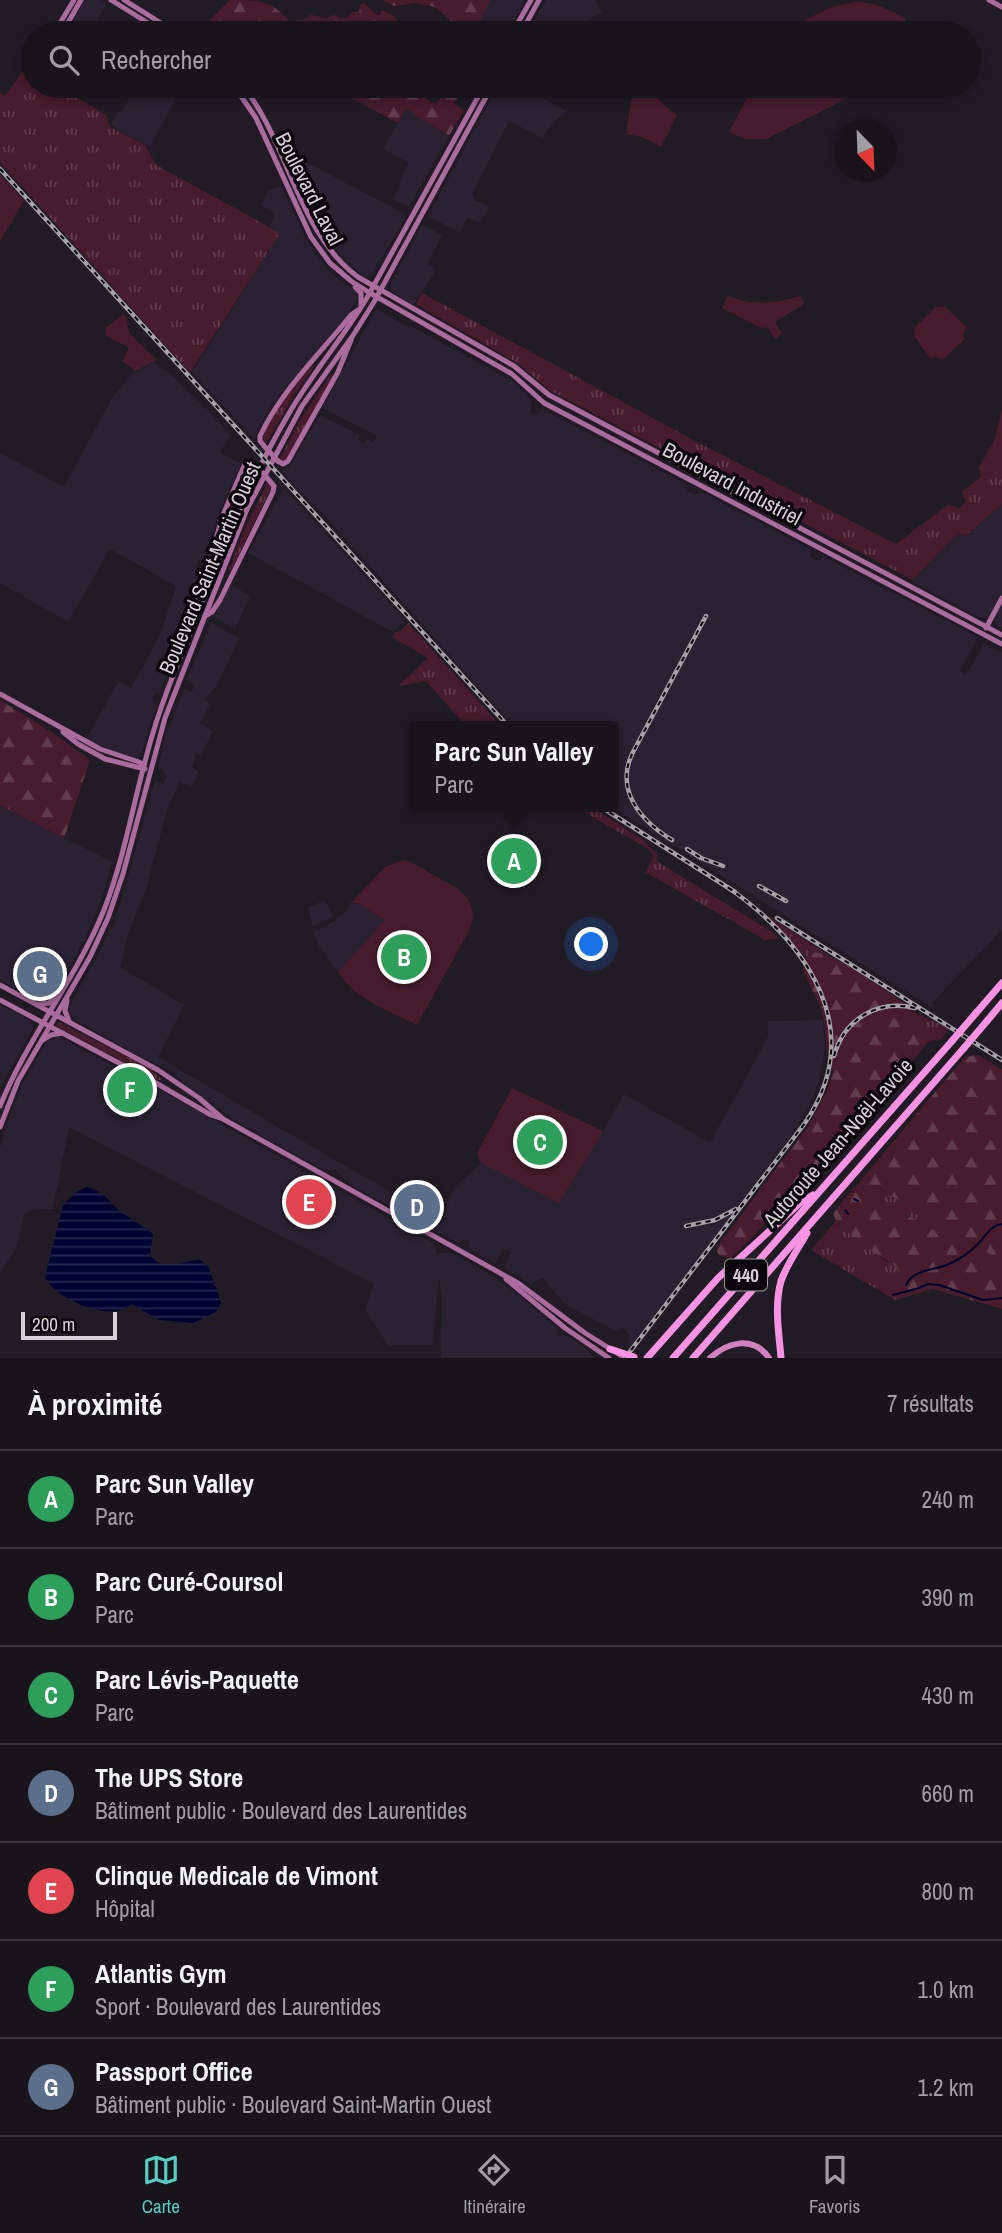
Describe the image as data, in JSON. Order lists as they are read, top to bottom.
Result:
{
  "streets": {
    "highway": ["Autoroute Jean-Noël-Lavoie", "440"],
    "main road": ["Boulevard Laval", "Boulevard Industriel", "Boulevard Saint-Martin Ouest"]
  },
  "crossings": [
    ["Boulevard Laval", "Boulevard Industriel"],
    ["Boulevard Laval", "Boulevard Saint-Martin Ouest"],
    ["Boulevard Industriel", "Boulevard Saint-Martin Ouest"]
  ],
  "scale_bar": "200 m",
  "north": "bottom right",
  "page": {
    "search": "Rechercher",
    "popup": ["Parc Sun Valley", "Parc"],
    "pins": [
      "A",
      "B",
      "G",
      "F",
      "C",
      "E",
      "D"
    ],
    "scale": "200 m",
    "heading": ["À proximité", "7 résultats"],
    "list": [
      {
        "mark": "A",
        "name": "Parc Sun Valley",
        "note": "Parc",
        "value": "240 m"
      },
      {
        "mark": "B",
        "name": "Parc Curé-Coursol",
        "note": "Parc",
        "value": "390 m"
      },
      {
        "mark": "C",
        "name": "Parc Lévis-Paquette",
        "note": "Parc",
        "value": "430 m"
      },
      {
        "mark": "D",
        "name": "The UPS Store",
        "note": "Bâtiment public · Boulevard des Laurentides",
        "value": "660 m"
      },
      {
        "mark": "E",
        "name": "Clinque Medicale de Vimont",
        "note": "Hôpital",
        "value": "800 m"
      },
      {
        "mark": "F",
        "name": "Atlantis Gym",
        "note": "Sport · Boulevard des Laurentides",
        "value": "1.0 km"
      },
      {
        "mark": "G",
        "name": "Passport Office",
        "note": "Bâtiment public · Boulevard Saint-Martin Ouest",
        "value": "1.2 km"
      }
    ],
    "nav": ["Carte", "Itinéraire", "Favoris"]
  }
}
